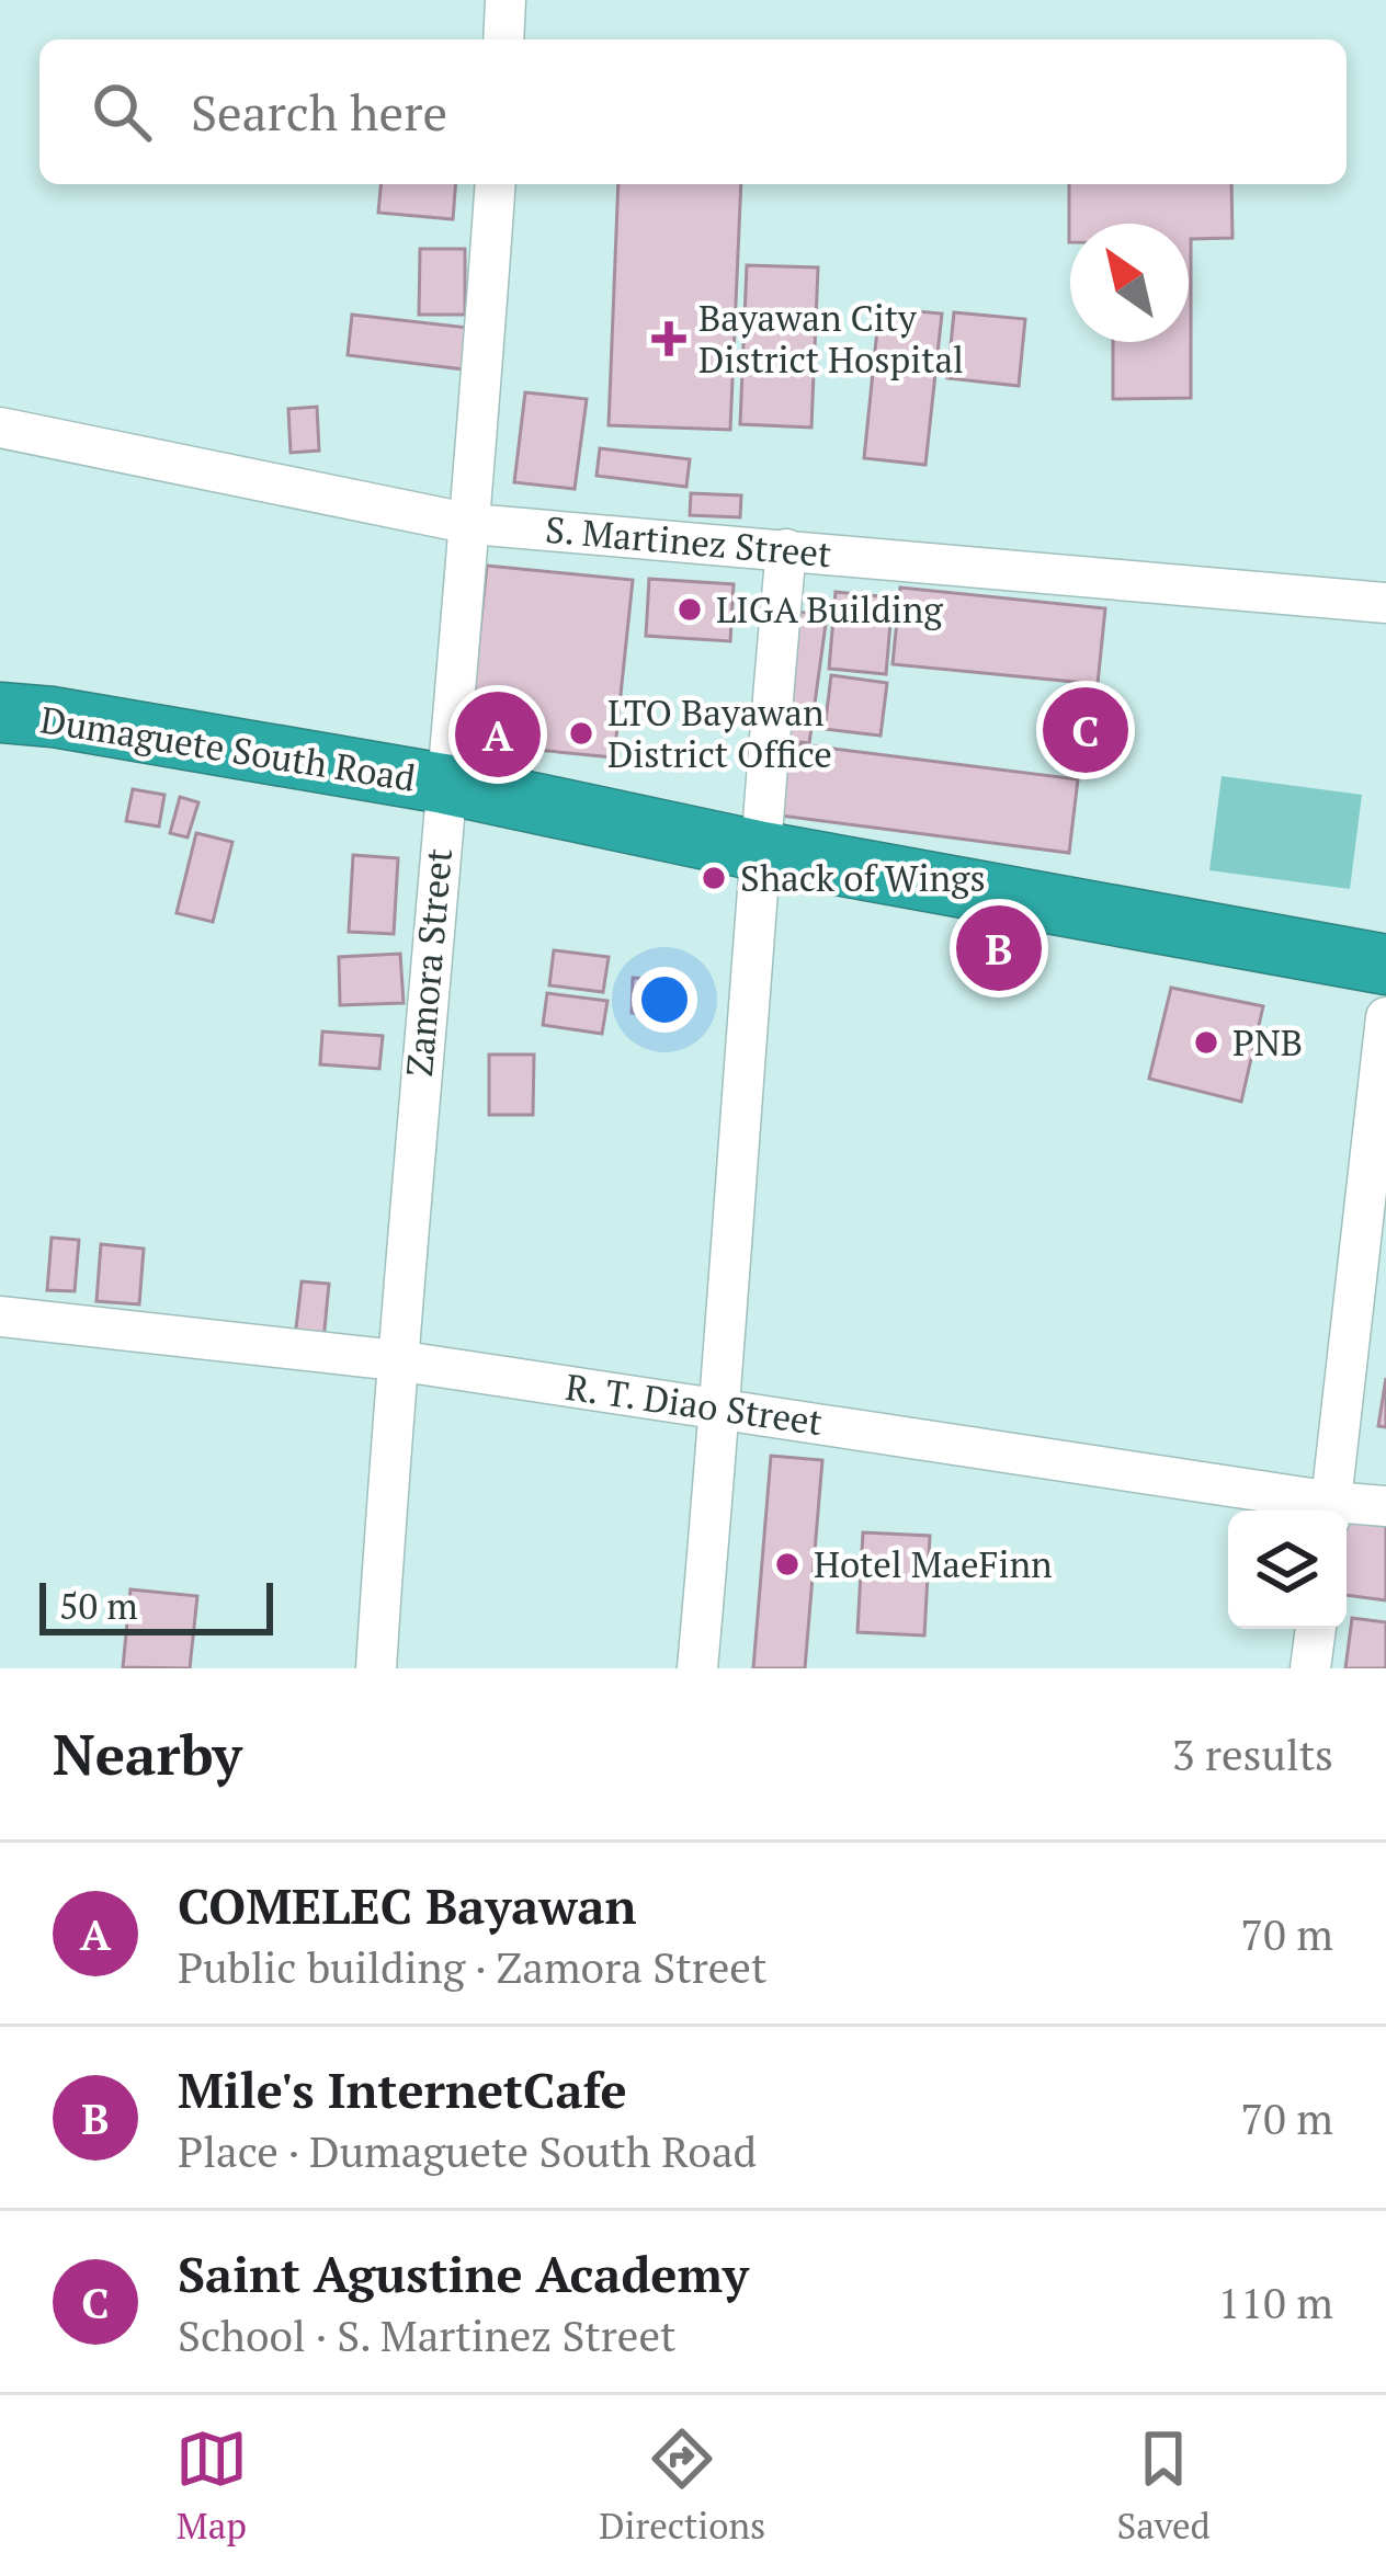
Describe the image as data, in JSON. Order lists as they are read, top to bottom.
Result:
{
  "streets": {
    "highway": ["Dumaguete South Road"],
    "street": ["S. Martinez Street", "Zamora Street", "R. T. Diao Street"]
  },
  "crossings": [
    ["S. Martinez Street", "Zamora Street"],
    ["Dumaguete South Road", "Zamora Street"],
    ["Zamora Street", "R. T. Diao Street"]
  ],
  "places": {
    "health": ["Bayawan City District Hospital"],
    "other": [
      "LIGA Building",
      "LTO Bayawan District Office",
      "Shack of Wings",
      "PNB",
      "Hotel MaeFinn"
    ]
  },
  "scale_bar": "50 m",
  "north": "top left",
  "page": {
    "search": "Search here",
    "pins": ["C", "A", "B"],
    "scale": "50 m",
    "heading": ["Nearby", "3 results"],
    "list": [
      {
        "mark": "A",
        "name": "COMELEC Bayawan",
        "note": "Public building · Zamora Street",
        "value": "70 m"
      },
      {
        "mark": "B",
        "name": "Mile's InternetCafe",
        "note": "Place · Dumaguete South Road",
        "value": "70 m"
      },
      {
        "mark": "C",
        "name": "Saint Agustine Academy",
        "note": "School · S. Martinez Street",
        "value": "110 m"
      }
    ],
    "nav": ["Map", "Directions", "Saved"]
  }
}
